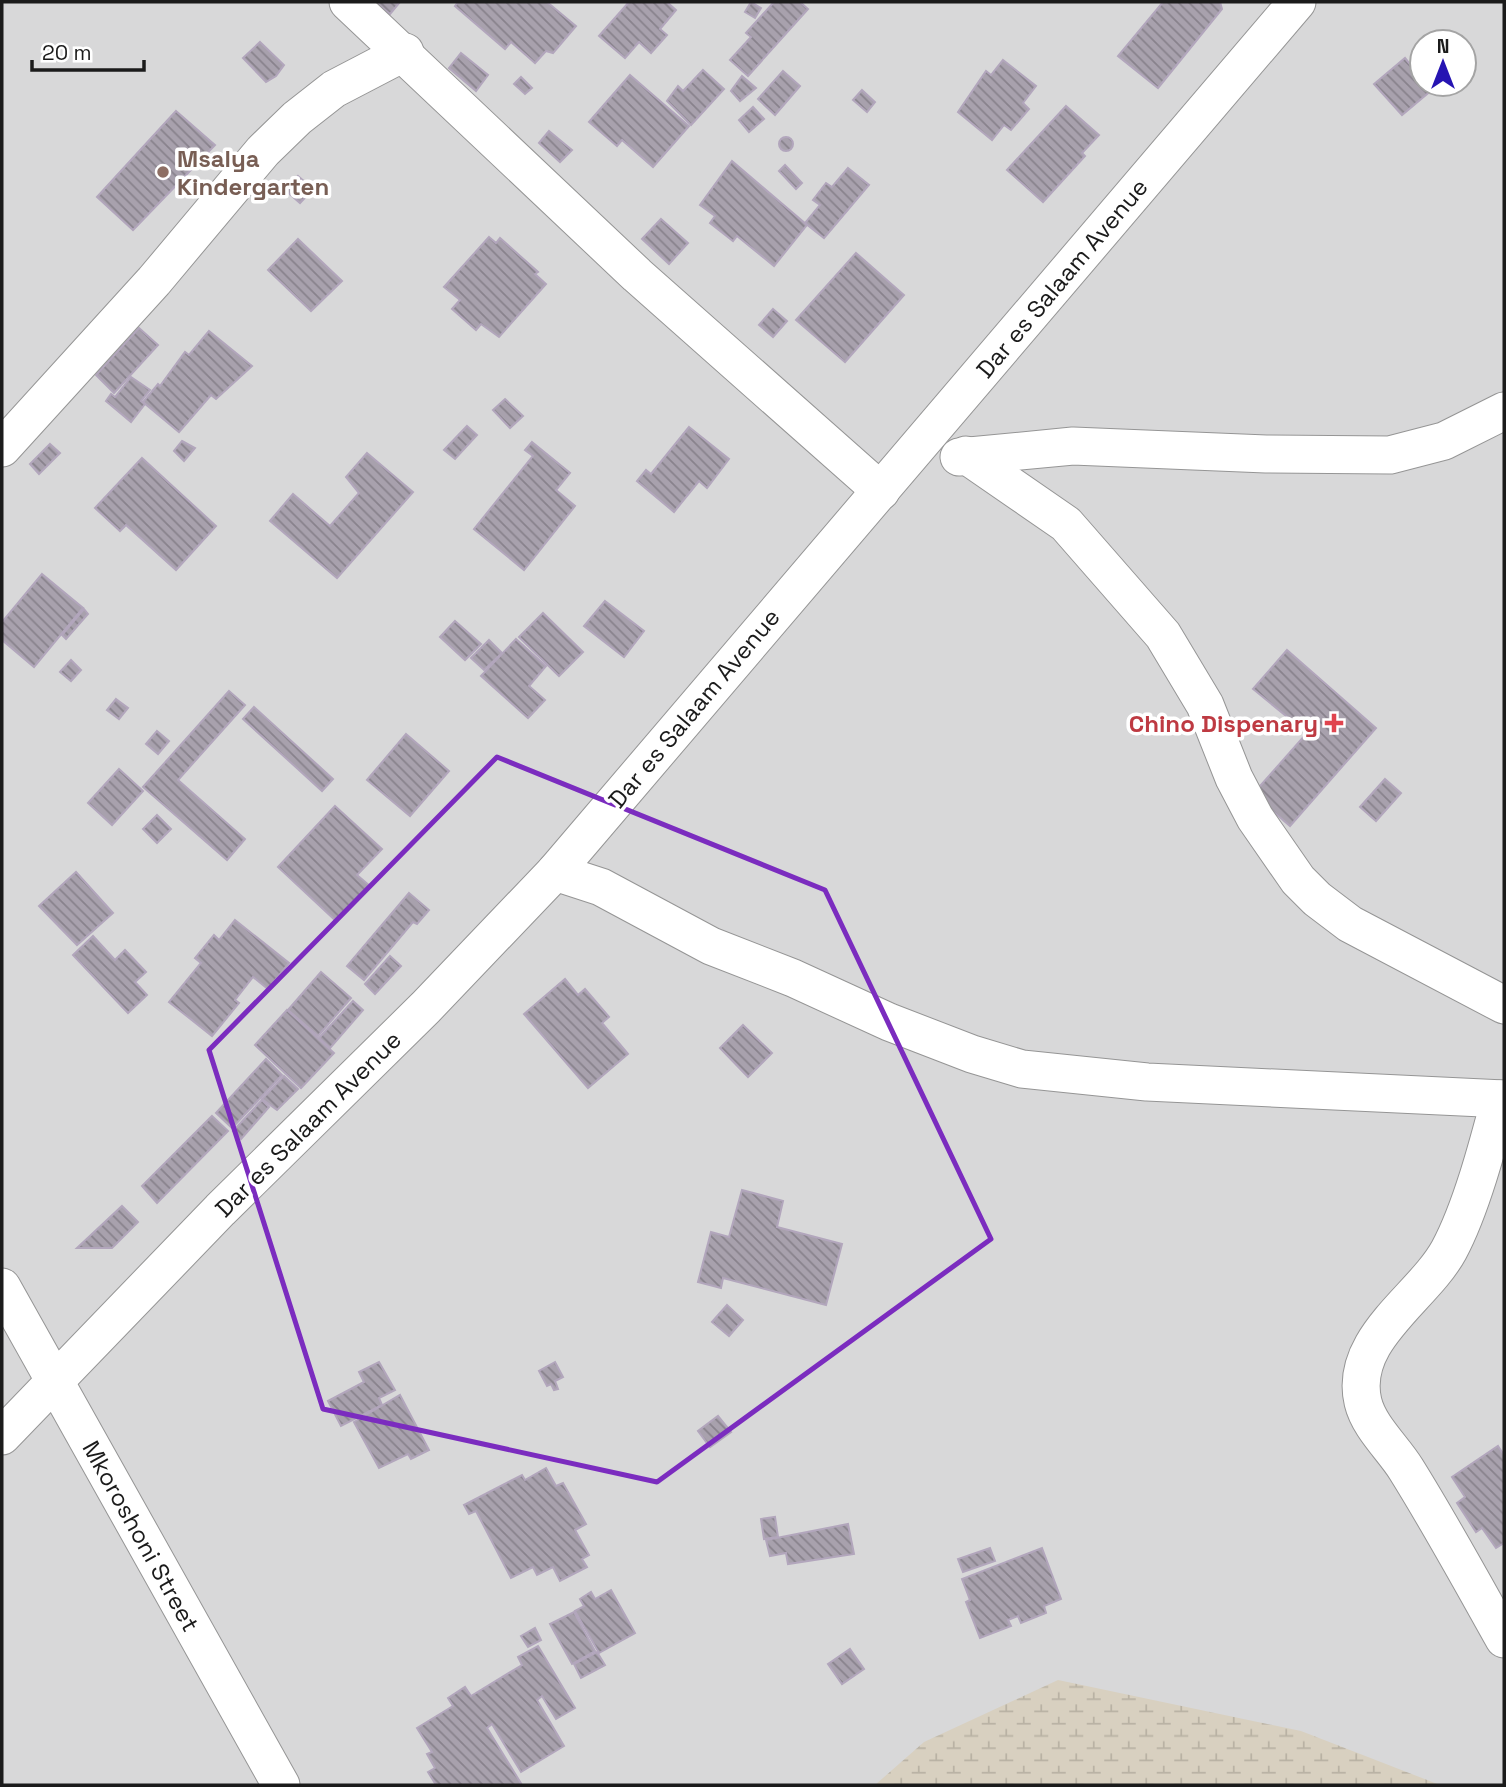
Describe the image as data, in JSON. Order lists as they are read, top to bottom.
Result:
{
  "streets": {
    "street": ["Dar es Salaam Avenue", "Mkoroshoni Street"]
  },
  "crossings": [
    ["Dar es Salaam Avenue", "Mkoroshoni Street"]
  ],
  "places": {
    "other": ["Msalya Kindergarten"],
    "health": ["Chino Dispenary"]
  },
  "scale_bar": "20 m",
  "north": "top"
}
